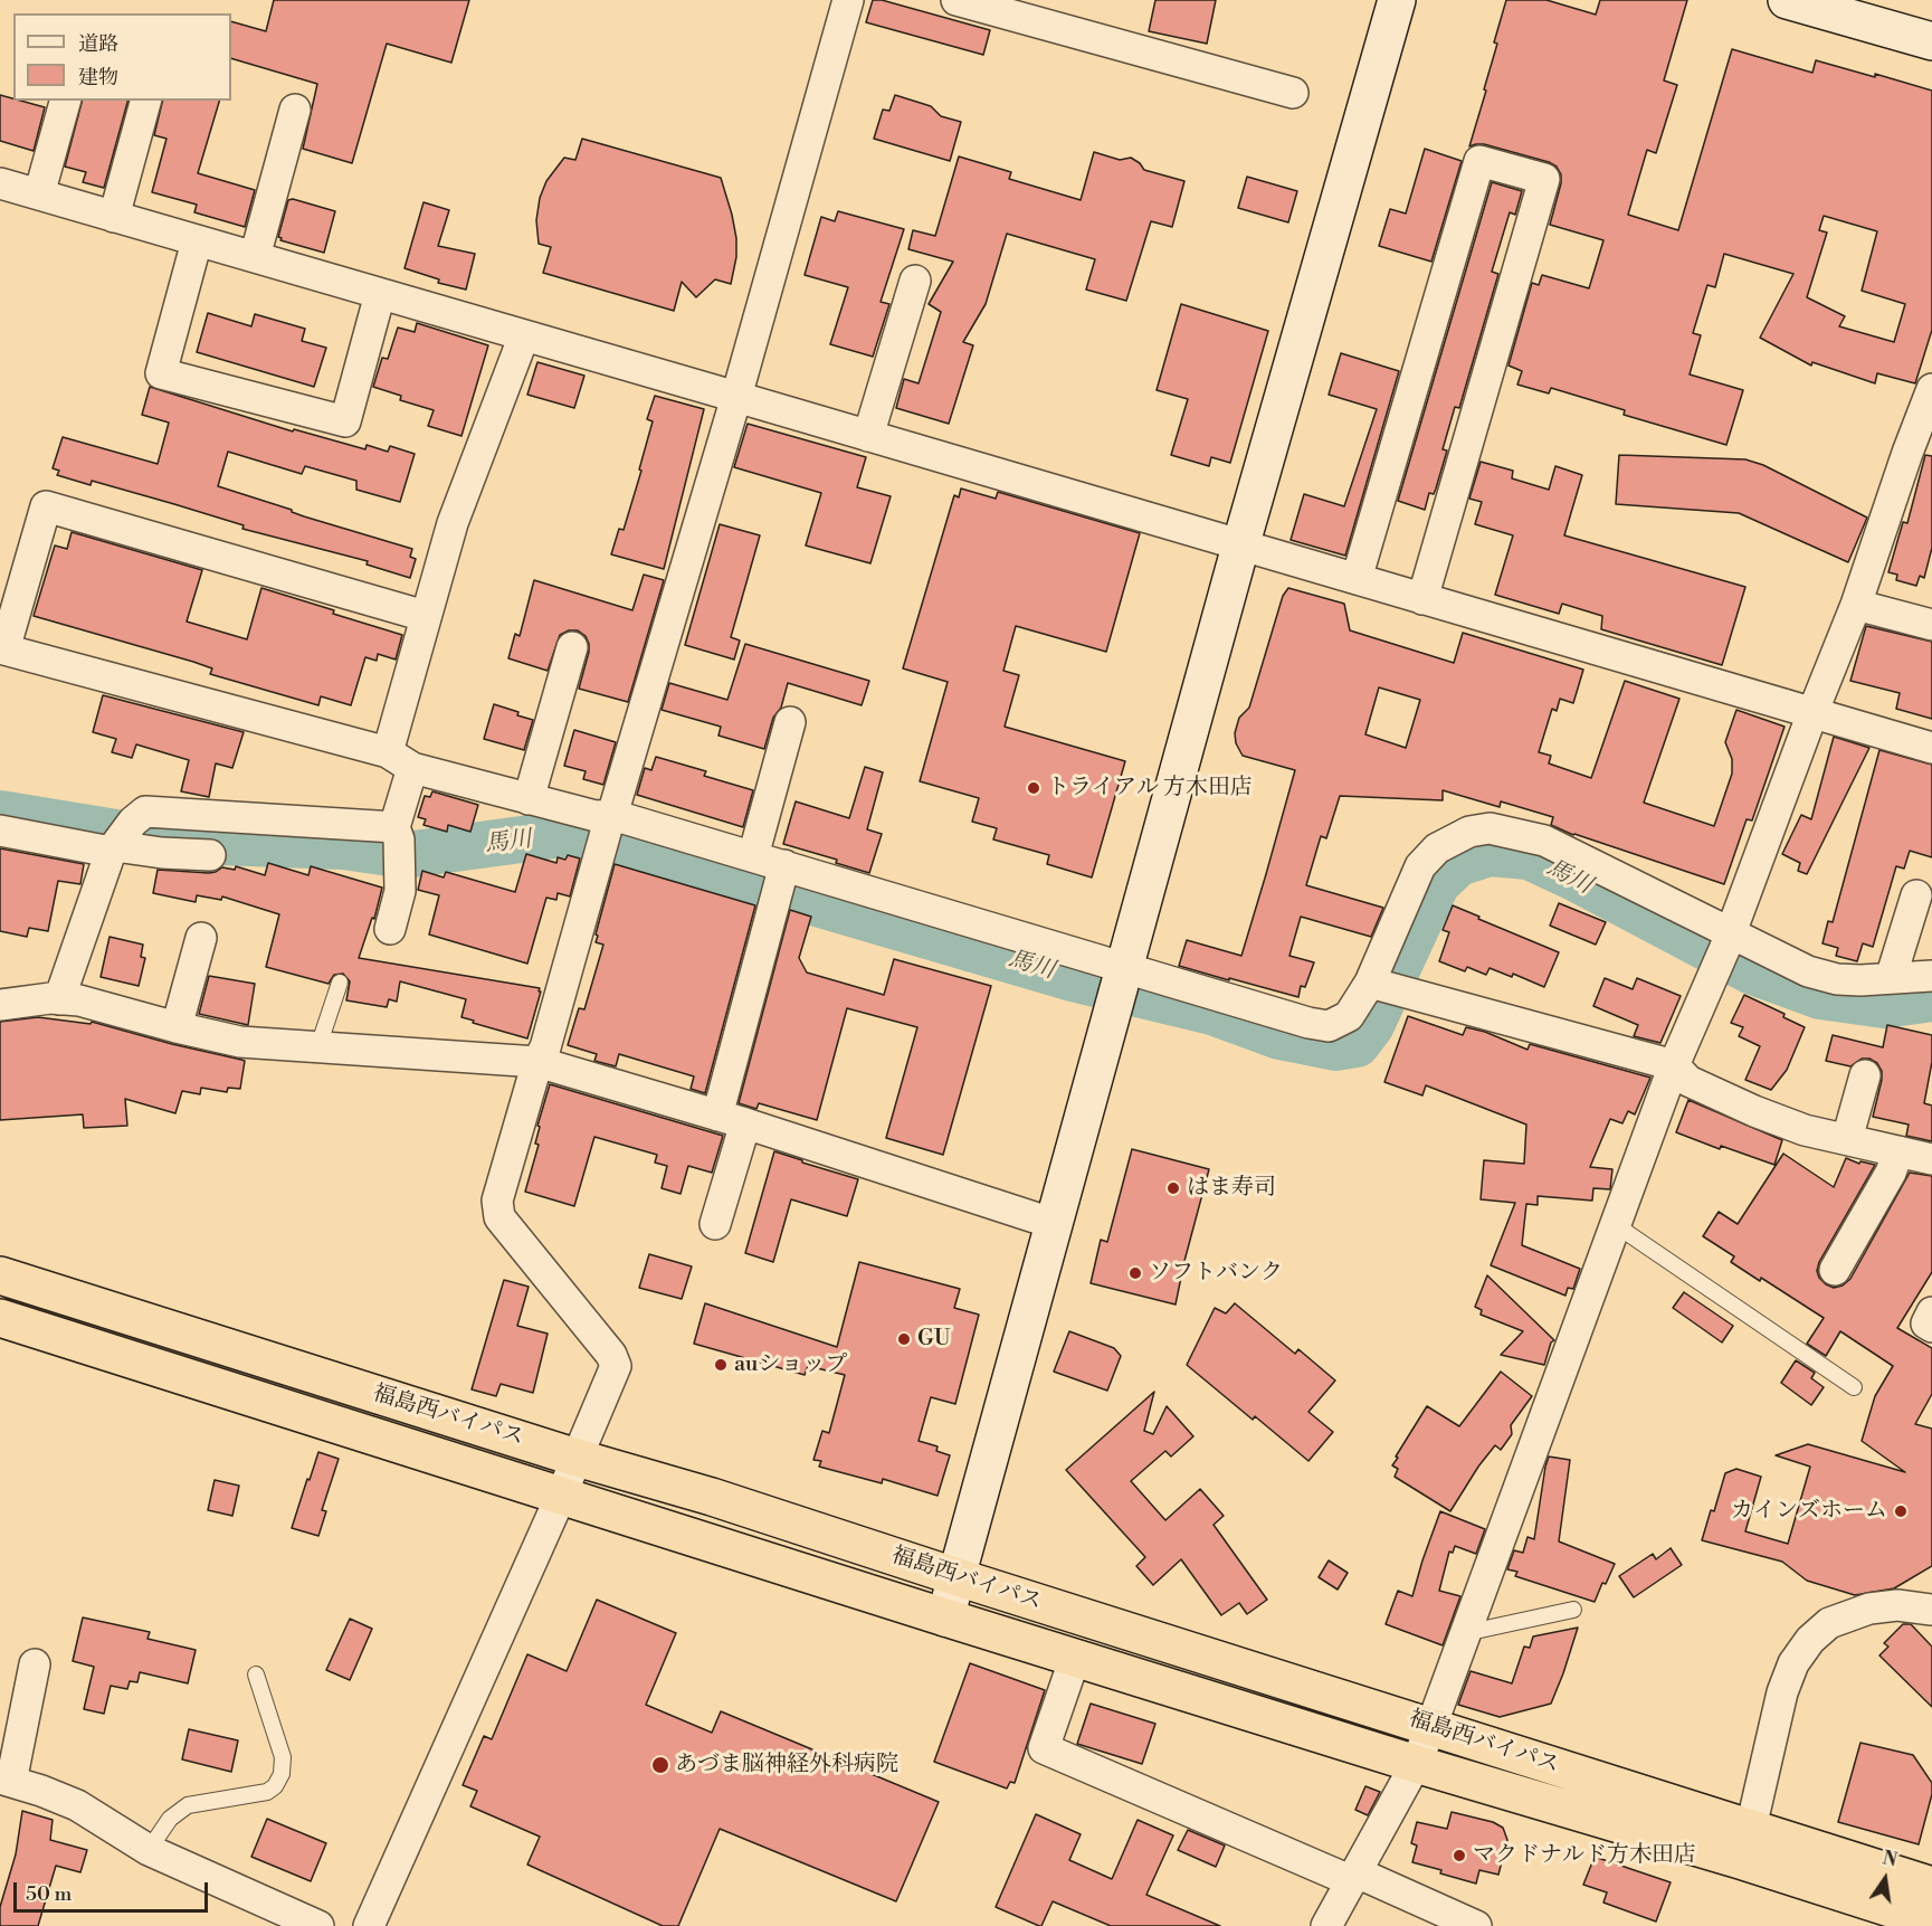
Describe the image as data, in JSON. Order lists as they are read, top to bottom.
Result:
{
  "streets": {
    "highway": ["福島西バイパス"]
  },
  "water": ["馬川"],
  "places": [
    "トライアル 方木田店",
    "はま寿司",
    "ソフトバンク",
    "GU",
    "auショップ",
    "カインズホーム",
    "あづま脳神経外科病院",
    "マクドナルド方木田店"
  ],
  "legend": ["道路", "建物"],
  "scale_bar": "50 m",
  "north": "top"
}
